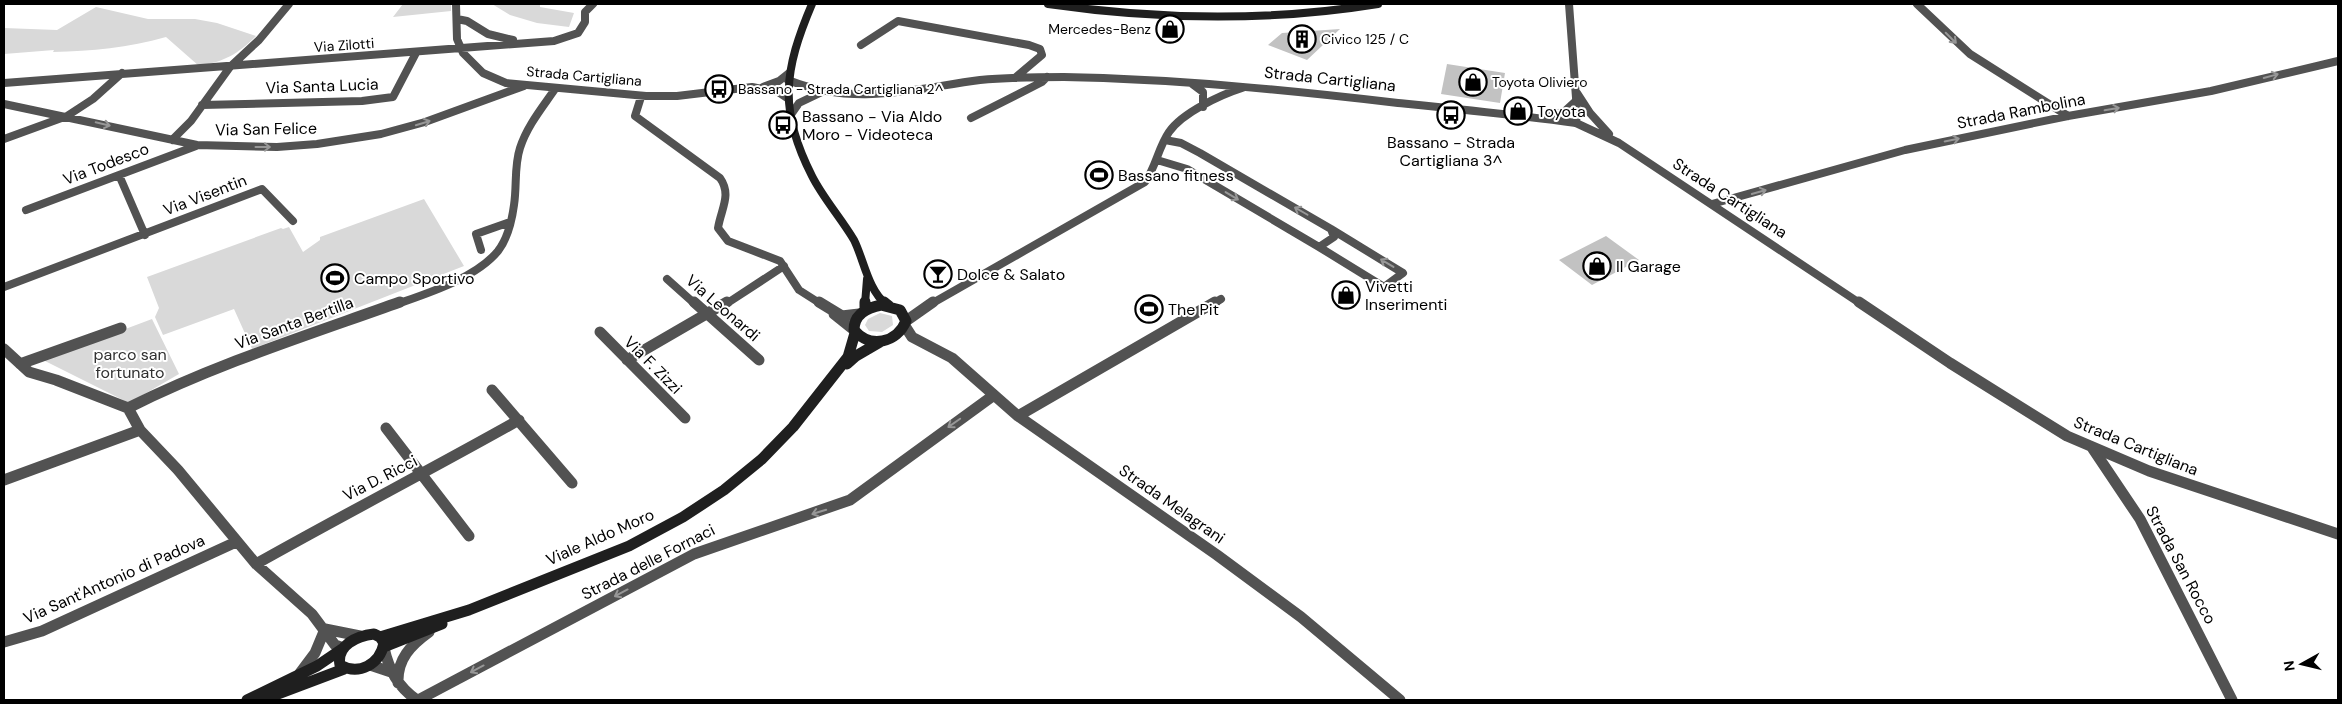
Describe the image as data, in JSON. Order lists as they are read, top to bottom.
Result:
{
  "streets": {
    "main road": ["Viale Aldo Moro"],
    "street": [
      "Via Zilotti",
      "Strada Cartigliana",
      "Via Santa Lucia",
      "Strada Rambolina",
      "Via San Felice",
      "Via Todesco",
      "Via Visentin",
      "Via Leonardi",
      "Via Santa Bertilla",
      "Via F. Zizzi",
      "Via D. Ricci",
      "Strada Melagrani",
      "Strada delle Fornaci",
      "Strada San Rocco",
      "Via Sant'Antonio di Padova"
    ]
  },
  "crossings": [
    ["Via Zilotti", "Strada Cartigliana"],
    ["Via Zilotti", "Via Santa Lucia"],
    ["Strada Cartigliana", "Strada Rambolina"],
    ["Strada Cartigliana", "Via San Felice"],
    ["Strada Cartigliana", "Via Santa Bertilla"],
    ["Strada Cartigliana", "Viale Aldo Moro"],
    ["Strada Cartigliana", "Strada San Rocco"],
    ["Via San Felice", "Via Todesco"],
    ["Strada Melagrani", "Viale Aldo Moro"],
    ["Strada Melagrani", "Strada delle Fornaci"]
  ],
  "one_way": ["Strada Rambolina", "Via San Felice", "Strada delle Fornaci"],
  "parks": ["parco san fortunato"],
  "places": {
    "shop": [
      "Mercedes-Benz",
      "Toyota Oliviero",
      "Toyota",
      "Il Garage",
      "Vivetti Inserimenti"
    ],
    "building": ["Civico 125 / C"],
    "bus stop": ["Bassano - Strada Cartigliana 2^", "Bassano - Strada Cartigliana 3^", "Bassano - Via Aldo Moro - Videoteca"],
    "sports": ["Bassano fitness", "Campo Sportivo", "The Pit"],
    "bar": ["Dolce & Salato"]
  },
  "north": "left"
}
